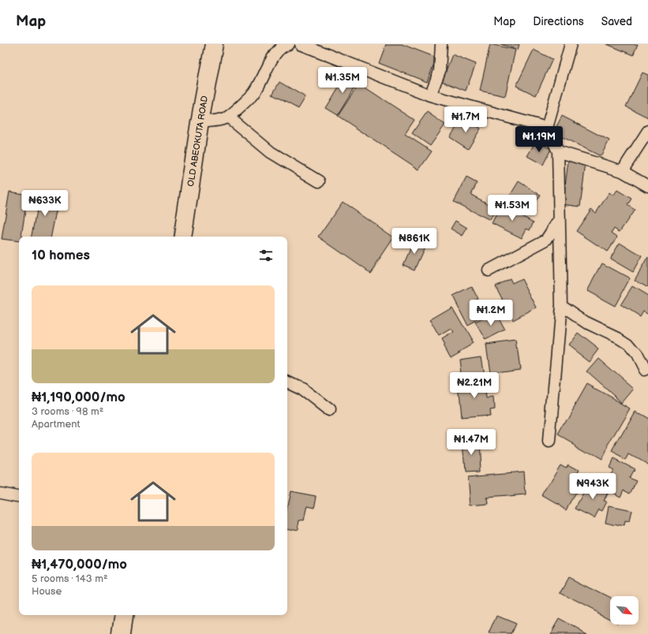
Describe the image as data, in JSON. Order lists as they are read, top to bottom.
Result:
{
  "streets": {
    "highway": ["OLD ABEOKUTA ROAD"]
  },
  "north": "bottom right",
  "page": {
    "header": "Map",
    "nav": ["Map", "Directions", "Saved"],
    "price": [
      "₦1.35M",
      "₦1.7M",
      "₦1.19M",
      "₦633K",
      "₦1.53M",
      "₦861K",
      "₦1.2M",
      "₦2.21M",
      "₦1.47M",
      "₦943K"
    ],
    "heading": "10 homes",
    "list": [
      {
        "name": "₦1,190,000/mo",
        "note": "3 rooms · 98 m² · Apartment"
      },
      {
        "name": "₦1,470,000/mo",
        "note": "5 rooms · 143 m² · House"
      }
    ]
  }
}
